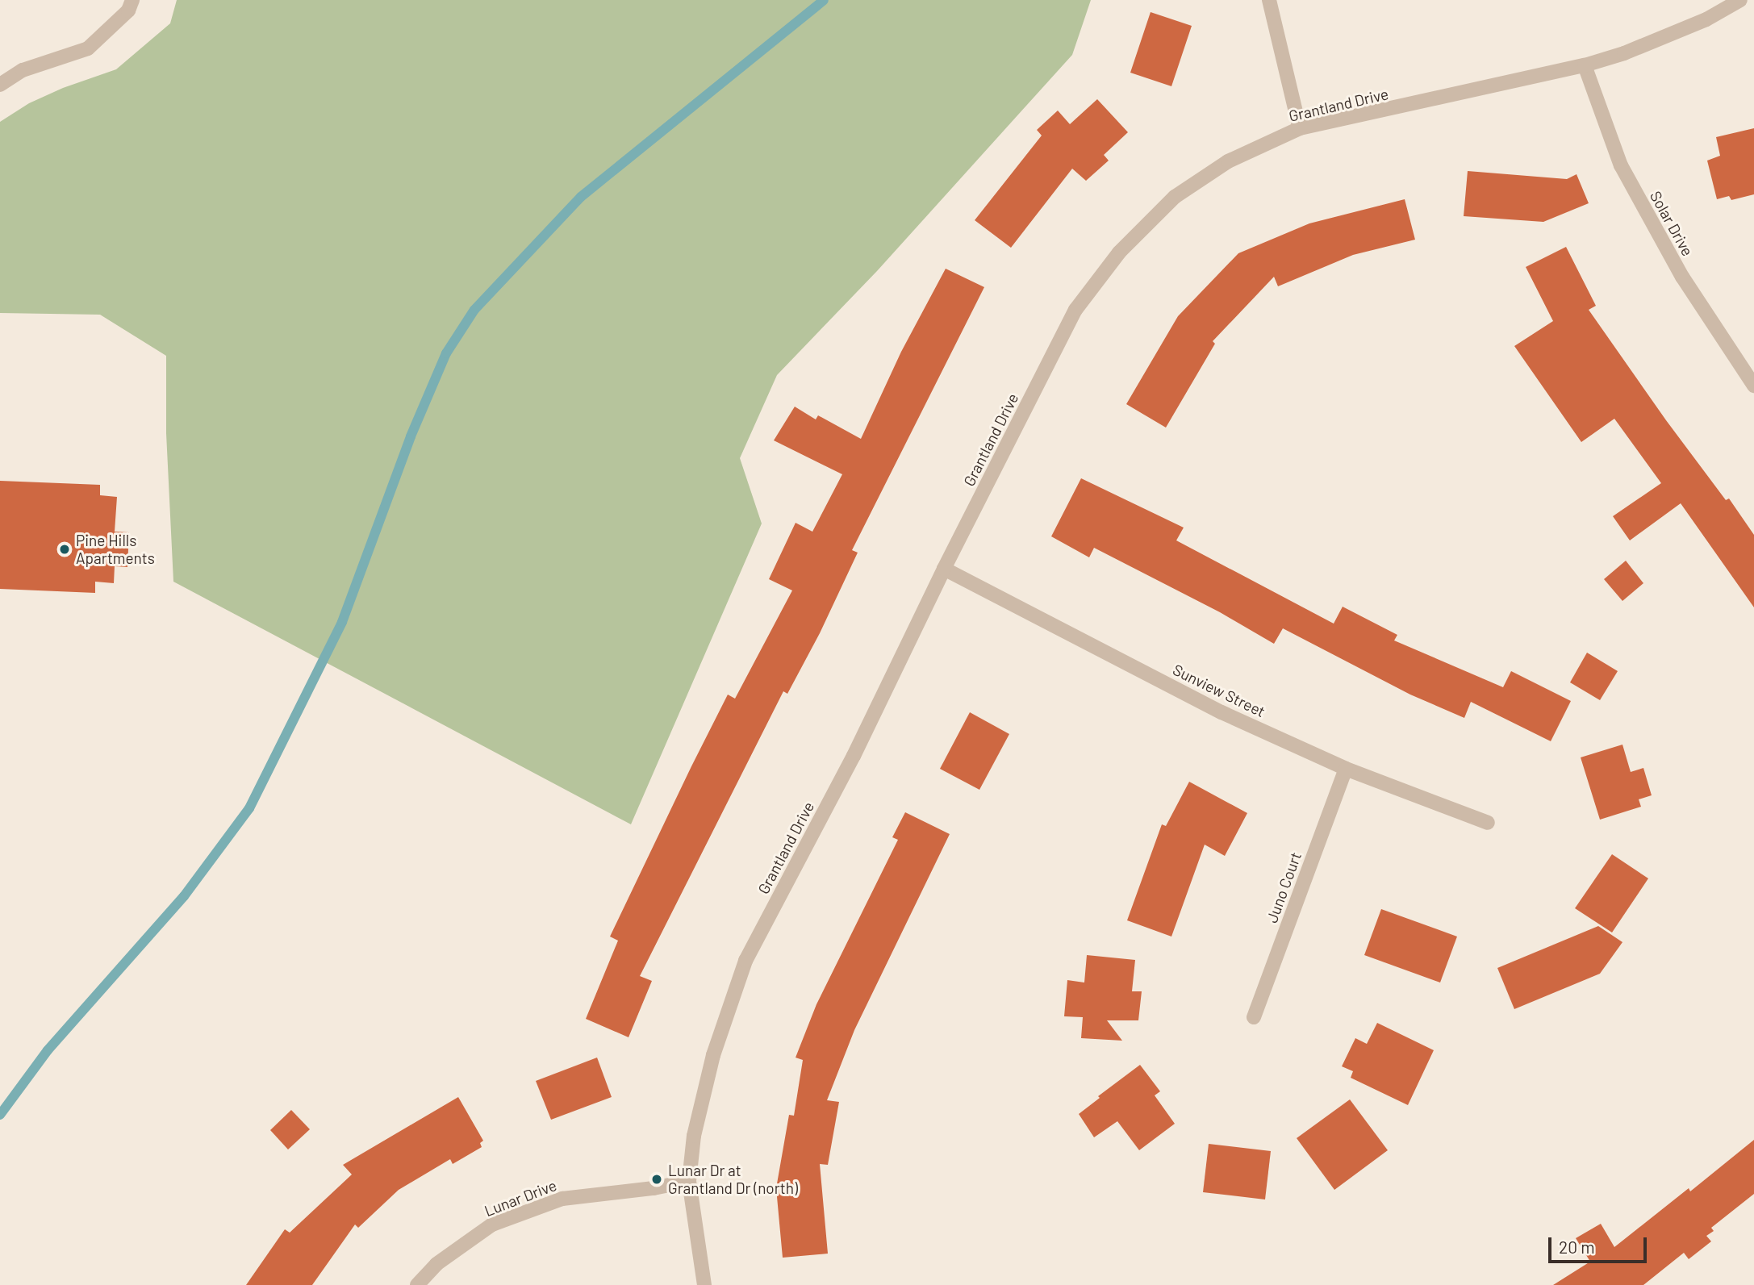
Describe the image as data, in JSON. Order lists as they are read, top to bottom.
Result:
{
  "streets": {
    "street": [
      "Grantland Drive",
      "Solar Drive",
      "Sunview Street",
      "Juno Court",
      "Lunar Drive"
    ]
  },
  "crossings": [
    ["Grantland Drive", "Solar Drive"],
    ["Grantland Drive", "Sunview Street"],
    ["Grantland Drive", "Lunar Drive"],
    ["Sunview Street", "Juno Court"]
  ],
  "places": ["Pine Hills Apartments", "Lunar Dr at Grantland Dr (north)"],
  "scale_bar": "20 m"
}
